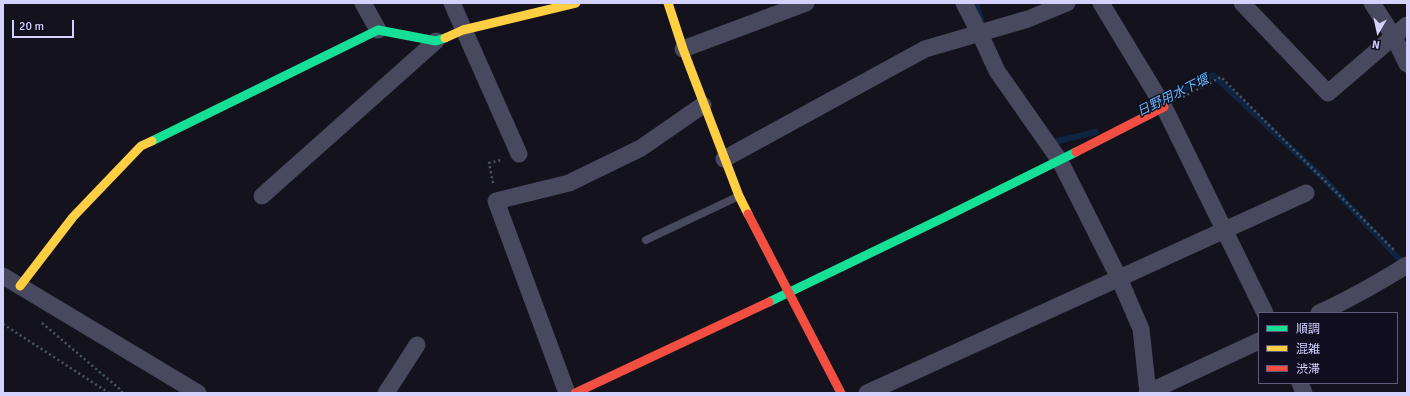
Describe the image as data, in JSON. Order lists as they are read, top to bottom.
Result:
{
  "water": ["日野用水下堰"],
  "legend": ["順調", "混雑", "渋滞"],
  "scale_bar": "20 m",
  "north": "bottom"
}
